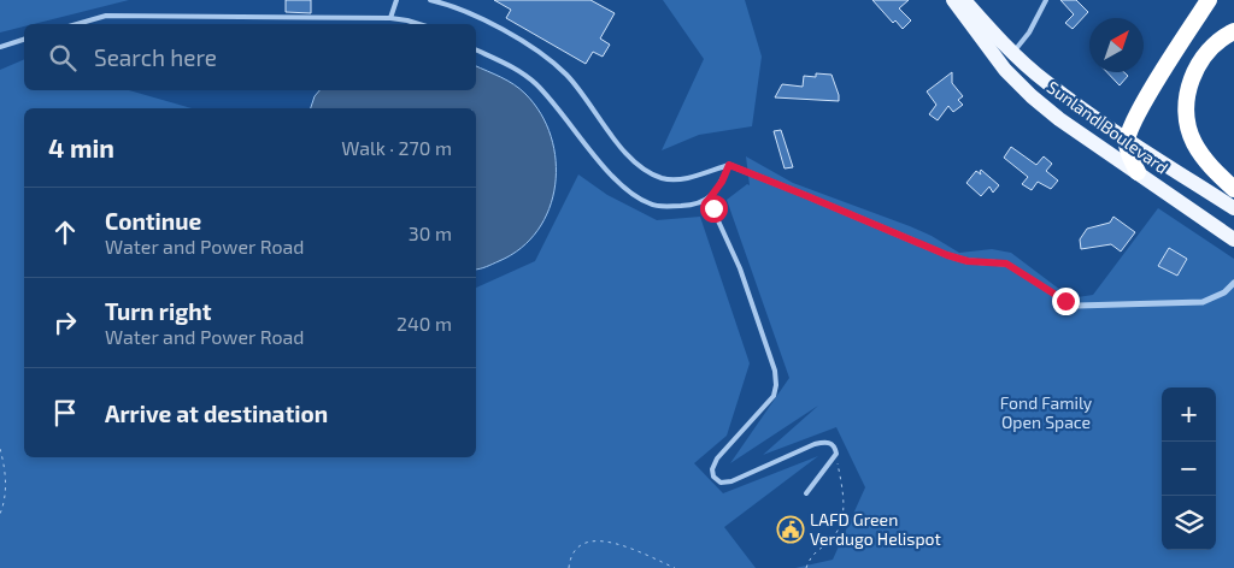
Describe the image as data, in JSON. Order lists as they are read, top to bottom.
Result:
{
  "streets": {
    "main road": ["Sunland Boulevard"]
  },
  "parks": ["Fond Family Open Space"],
  "places": {
    "public building": ["LAFD Green Verdugo Helispot"]
  },
  "north": "top right",
  "page": {
    "search": "Search here",
    "heading": ["4 min", "Walk · 270 m"],
    "list": [
      ["Continue", "Water and Power Road", "30 m"],
      ["Turn right", "Water and Power Road", "240 m"],
      "Arrive at destination"
    ],
    "map_buttons": ["+", "−"]
  }
}
